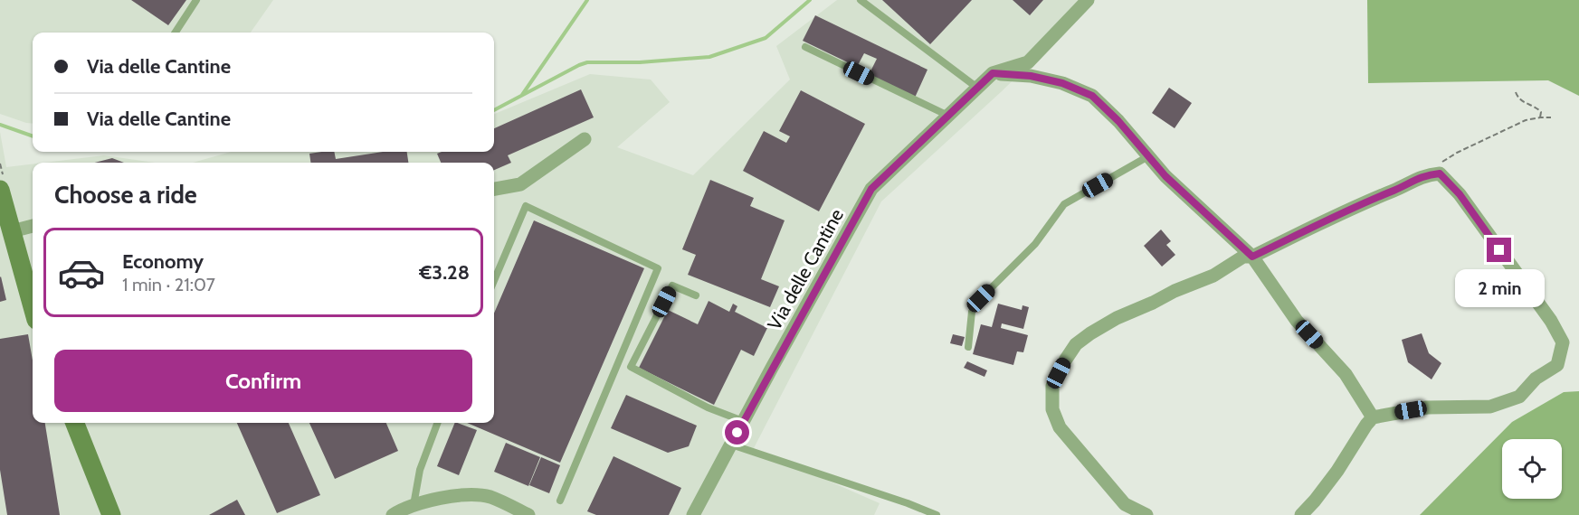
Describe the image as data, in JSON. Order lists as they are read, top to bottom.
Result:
{
  "streets": {
    "street": ["Via delle Cantine"]
  },
  "page": {
    "banner": ["Via delle Cantine", "Via delle Cantine"],
    "heading": "Choose a ride",
    "list": [
      {
        "name": "Economy",
        "note": "1 min · 21:07",
        "value": "€3.28"
      }
    ],
    "bubble": "2 min",
    "buttons": "Confirm"
  }
}
